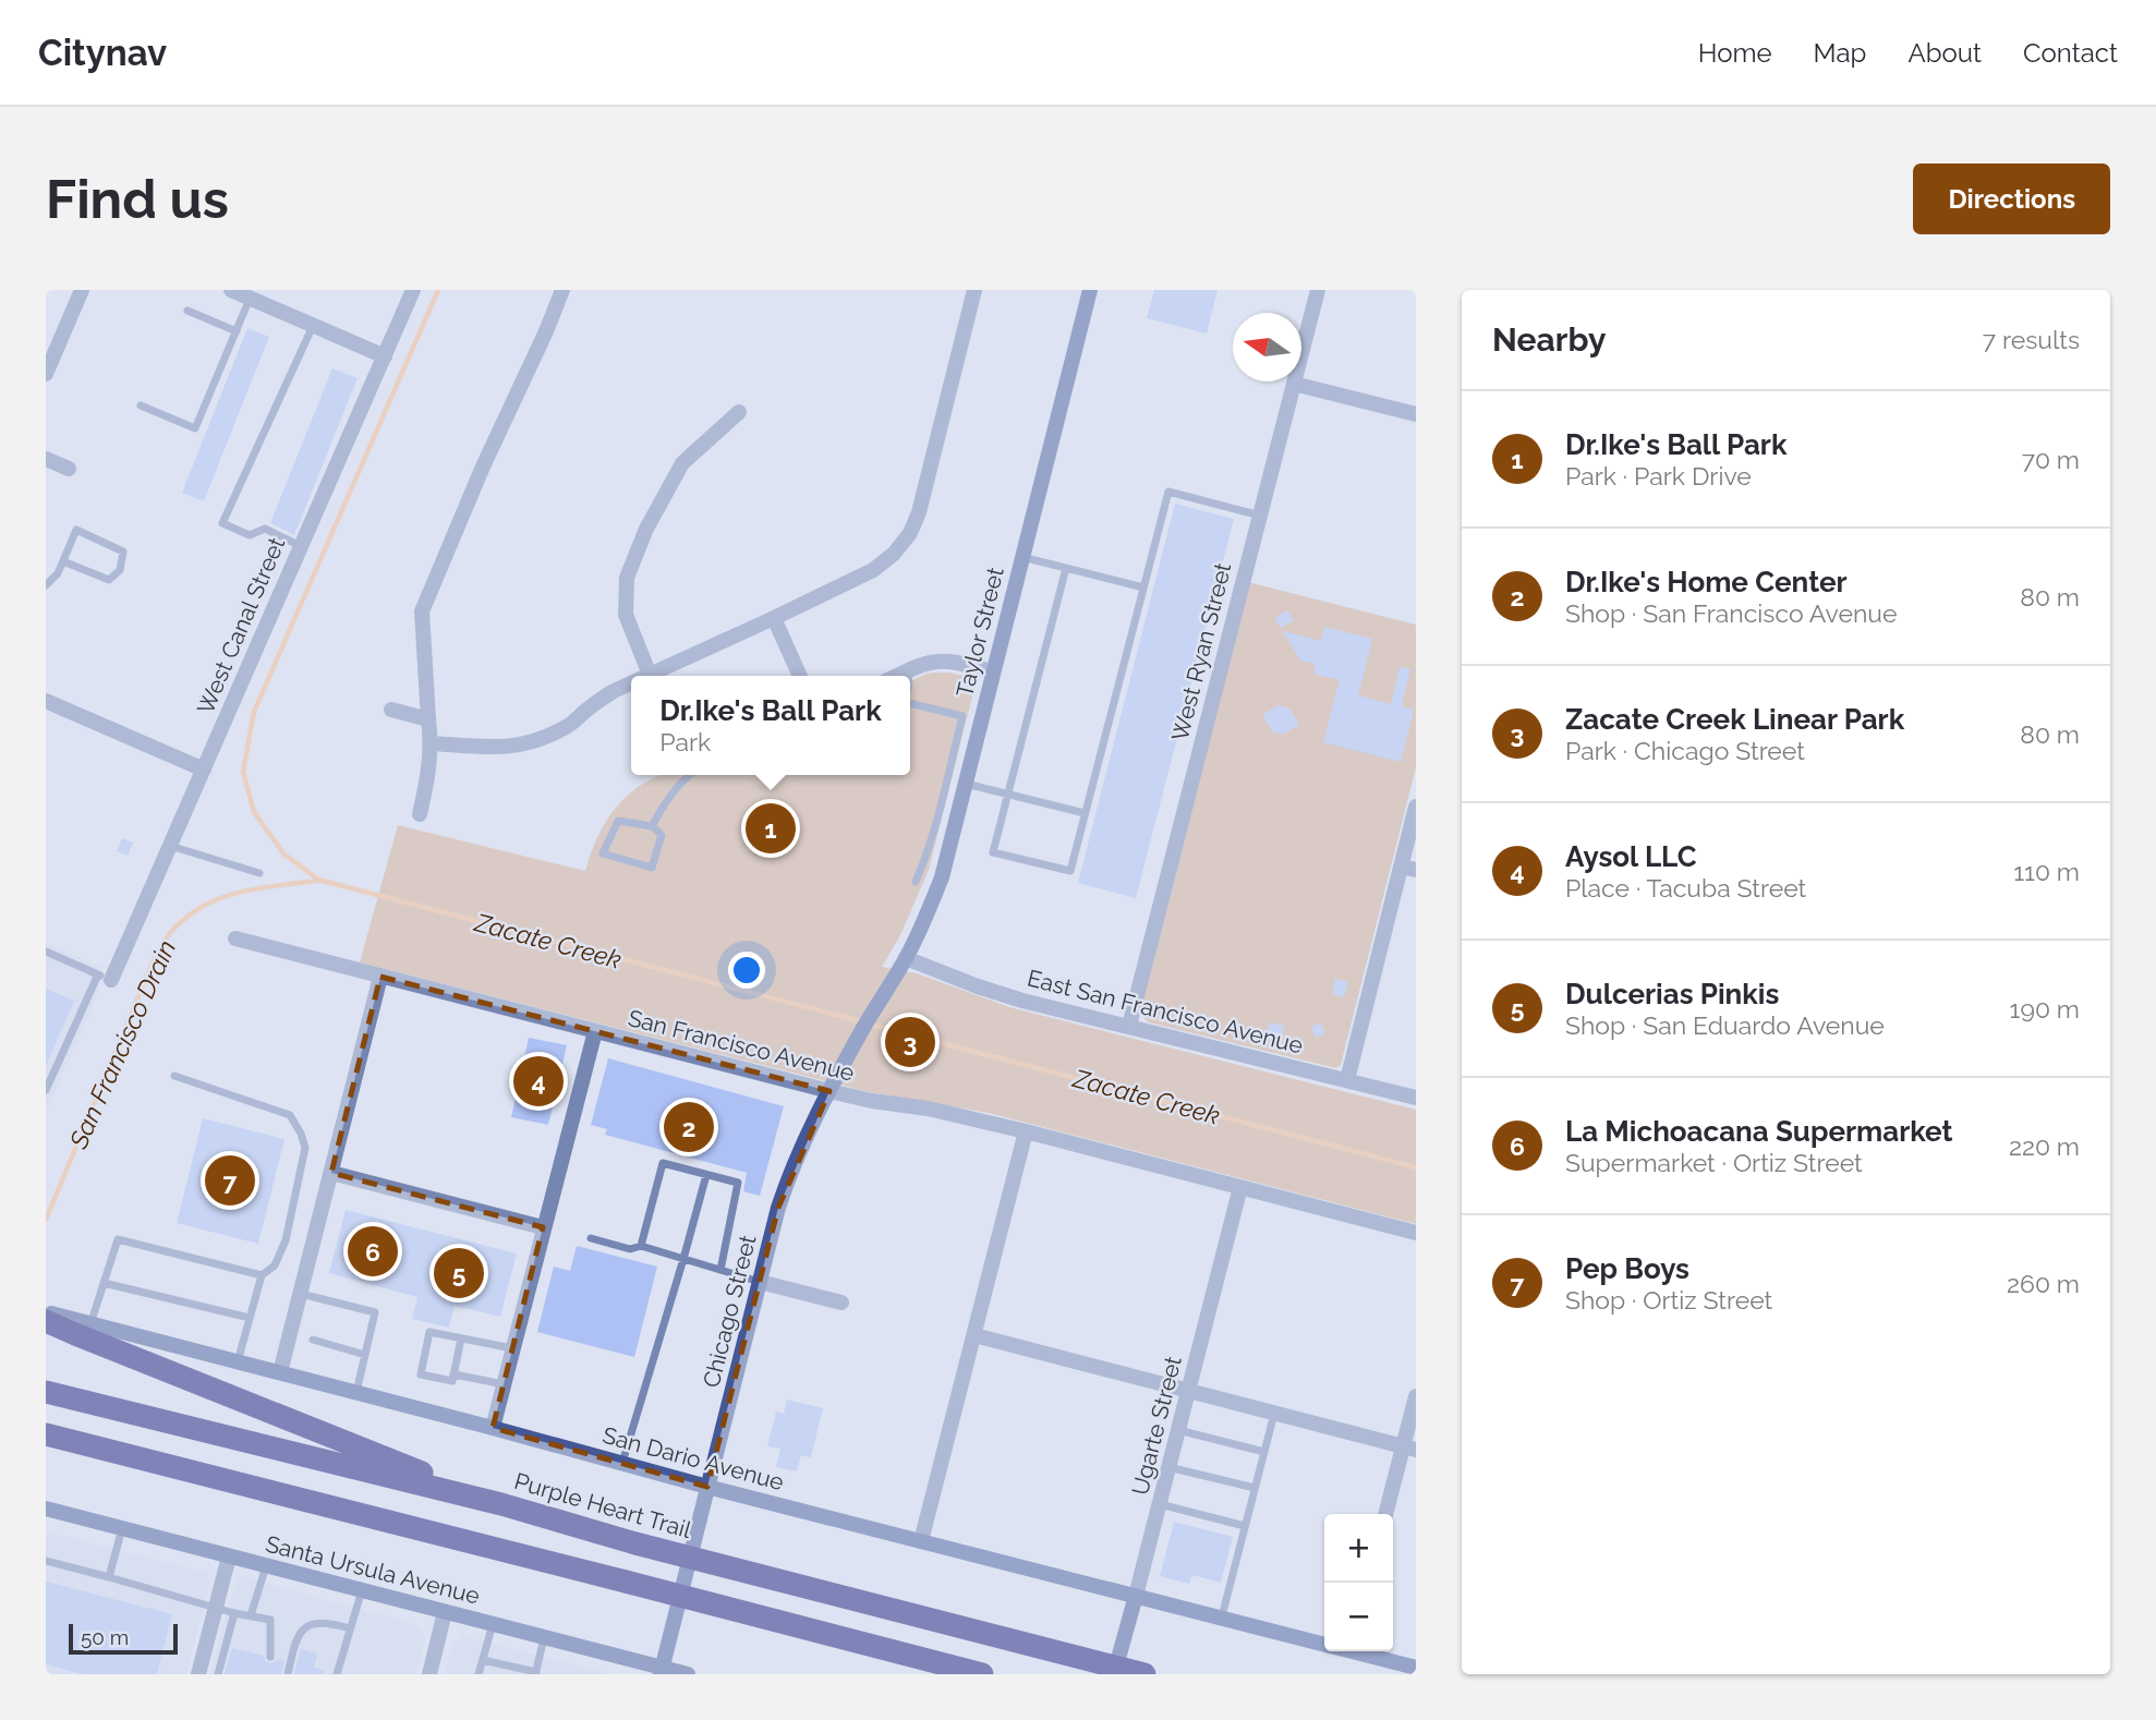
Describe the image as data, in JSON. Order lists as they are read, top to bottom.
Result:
{
  "streets": {
    "highway": ["Purple Heart Trail"],
    "main road": [
      "Taylor Street",
      "Chicago Street",
      "Ugarte Street",
      "San Dario Avenue",
      "Santa Ursula Avenue"
    ],
    "street": [
      "West Canal Street",
      "West Ryan Street",
      "East San Francisco Avenue",
      "San Francisco Avenue"
    ]
  },
  "crossings": [
    ["Taylor Street", "East San Francisco Avenue"],
    ["Taylor Street", "Chicago Street"],
    ["West Ryan Street", "East San Francisco Avenue"],
    ["San Francisco Avenue", "Chicago Street"],
    ["San Francisco Avenue", "Ugarte Street"],
    ["Chicago Street", "San Dario Avenue"],
    ["Chicago Street", "Santa Ursula Avenue"],
    ["Ugarte Street", "San Dario Avenue"]
  ],
  "water": ["Zacate Creek", "San Francisco Drain"],
  "scale_bar": "50 m",
  "north": "left",
  "page": {
    "header": "Citynav",
    "nav": [
      "Home",
      "Map",
      "About",
      "Contact"
    ],
    "buttons": "Directions",
    "title": "Find us",
    "heading": ["Nearby", "7 results"],
    "list": [
      {
        "mark": "1",
        "name": "Dr.Ike's Ball Park",
        "note": "Park · Park Drive",
        "value": "70 m"
      },
      {
        "mark": "2",
        "name": "Dr.Ike's Home Center",
        "note": "Shop · San Francisco Avenue",
        "value": "80 m"
      },
      {
        "mark": "3",
        "name": "Zacate Creek Linear Park",
        "note": "Park · Chicago Street",
        "value": "80 m"
      },
      {
        "mark": "4",
        "name": "Aysol LLC",
        "note": "Place · Tacuba Street",
        "value": "110 m"
      },
      {
        "mark": "5",
        "name": "Dulcerias Pinkis",
        "note": "Shop · San Eduardo Avenue",
        "value": "190 m"
      },
      {
        "mark": "6",
        "name": "La Michoacana Supermarket",
        "note": "Supermarket · Ortiz Street",
        "value": "220 m"
      },
      {
        "mark": "7",
        "name": "Pep Boys",
        "note": "Shop · Ortiz Street",
        "value": "260 m"
      }
    ],
    "popup": ["Dr.Ike's Ball Park", "Park"],
    "pins": [
      "1",
      "3",
      "4",
      "2",
      "7",
      "6",
      "5"
    ],
    "map_buttons": ["+", "−"],
    "scale": "50 m"
  }
}
